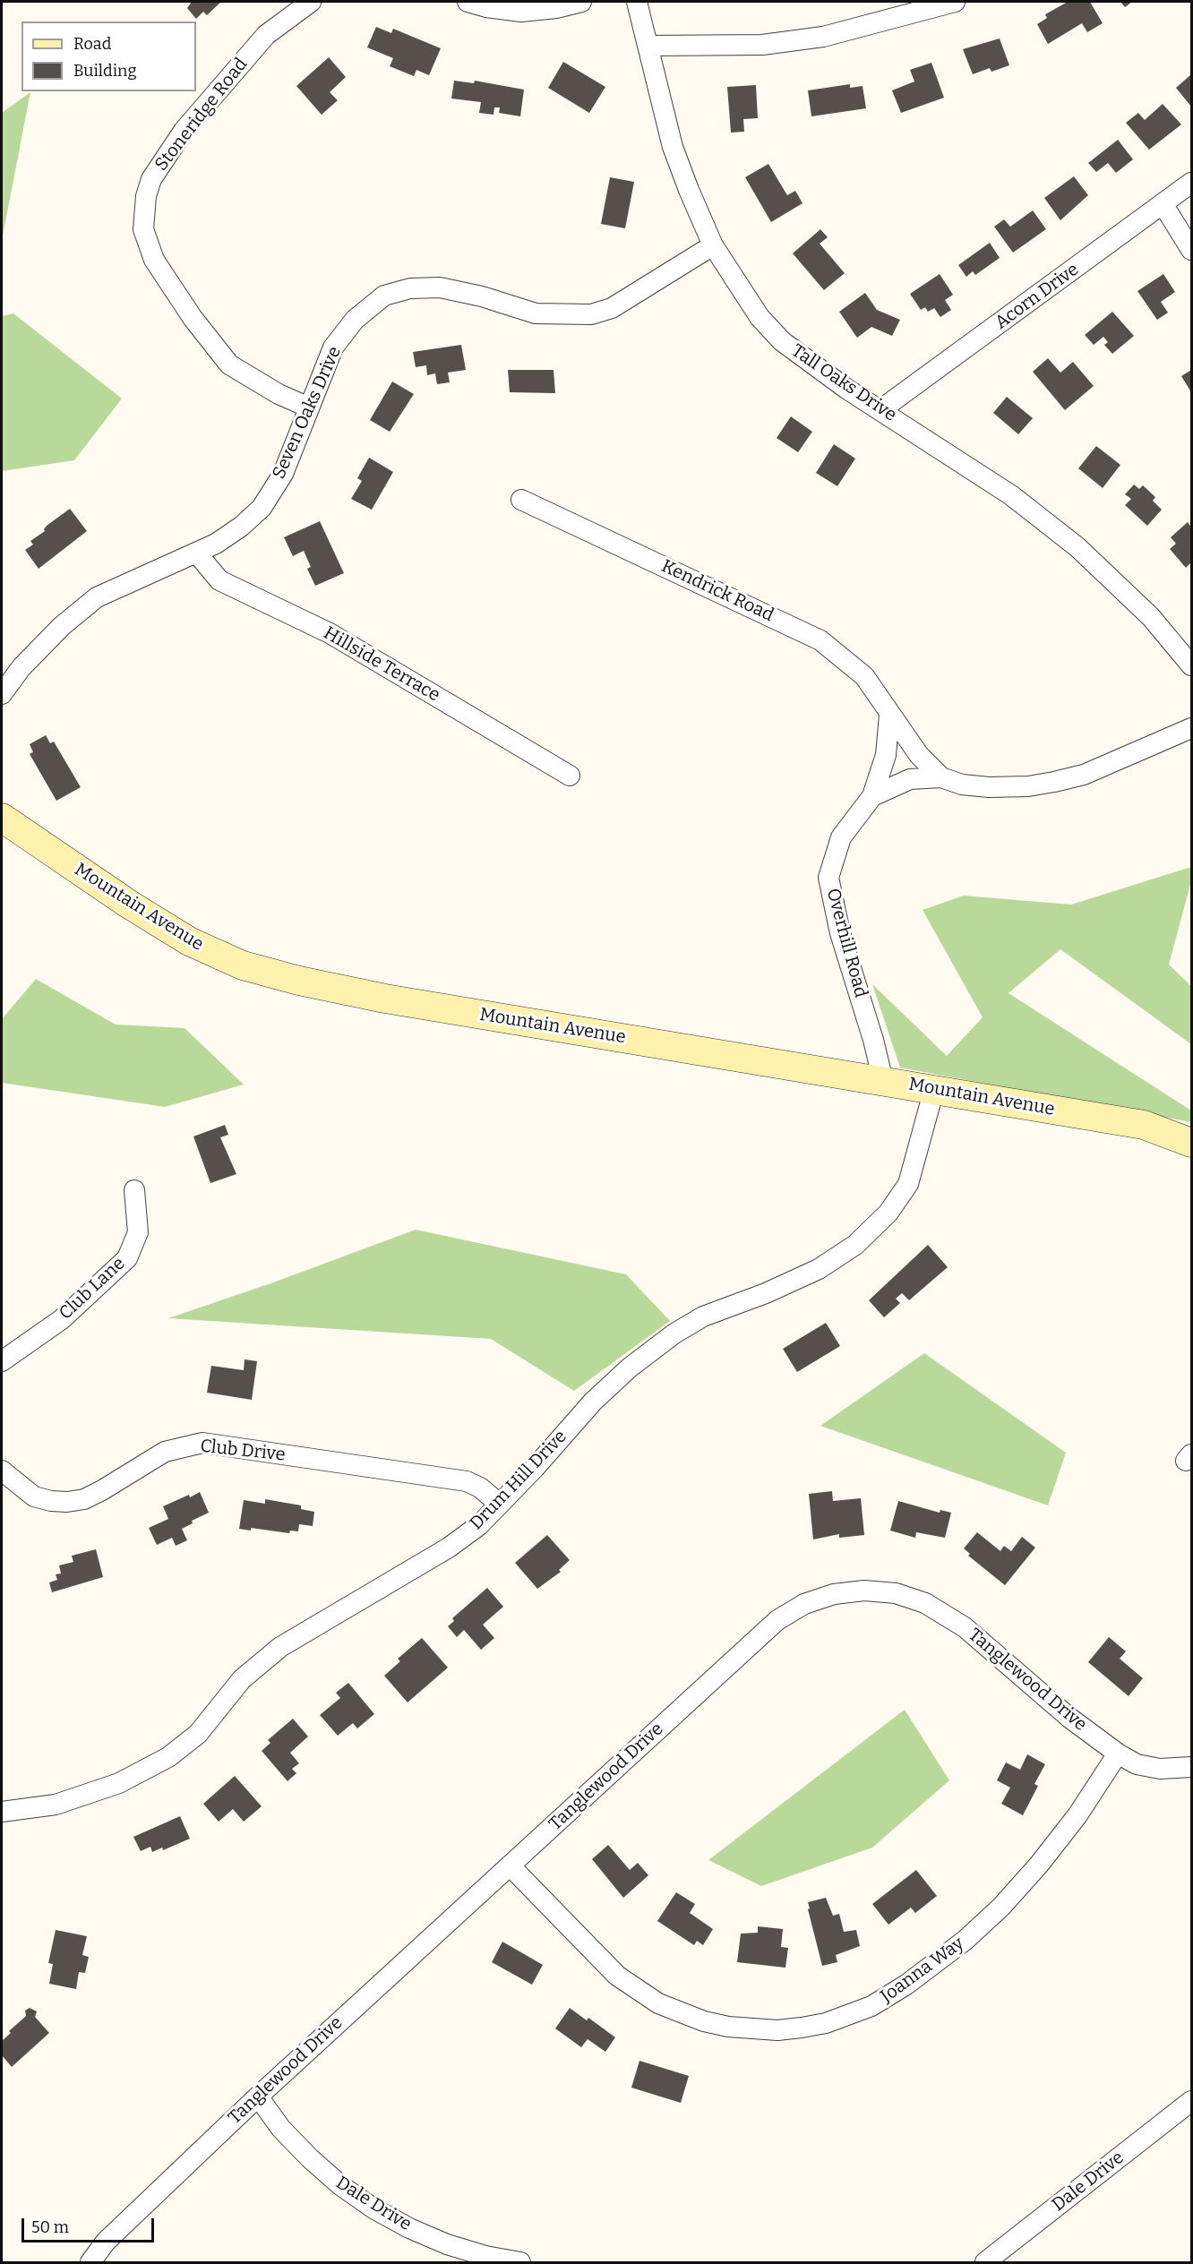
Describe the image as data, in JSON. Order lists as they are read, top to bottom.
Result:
{
  "streets": {
    "main road": ["Mountain Avenue"],
    "street": [
      "Stoneridge Road",
      "Acorn Drive",
      "Tall Oaks Drive",
      "Seven Oaks Drive",
      "Kendrick Road",
      "Hillside Terrace",
      "Overhill Road",
      "Club Lane",
      "Club Drive",
      "Drum Hill Drive",
      "Tanglewood Drive",
      "Joanna Way",
      "Dale Drive"
    ]
  },
  "crossings": [
    ["Stoneridge Road", "Seven Oaks Drive"],
    ["Acorn Drive", "Tall Oaks Drive"],
    ["Tall Oaks Drive", "Seven Oaks Drive"],
    ["Seven Oaks Drive", "Hillside Terrace"],
    ["Kendrick Road", "Overhill Road"],
    ["Mountain Avenue", "Overhill Road"],
    ["Mountain Avenue", "Drum Hill Drive"],
    ["Club Drive", "Drum Hill Drive"],
    ["Tanglewood Drive", "Joanna Way"],
    ["Tanglewood Drive", "Dale Drive"]
  ],
  "legend": ["Road", "Building"],
  "scale_bar": "50 m"
}
